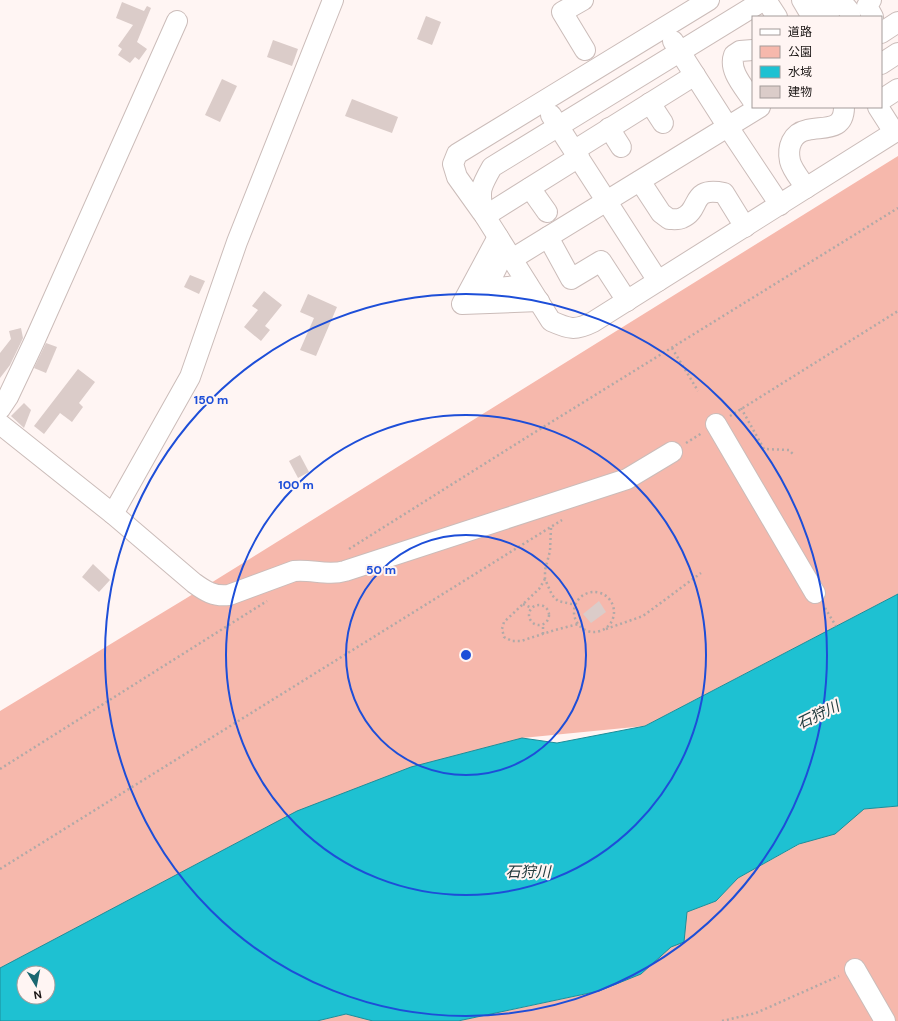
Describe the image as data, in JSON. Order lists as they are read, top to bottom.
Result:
{
  "water": ["石狩川"],
  "legend": [
    "道路",
    "公園",
    "水域",
    "建物"
  ],
  "north": "bottom",
  "rings": ["150 m", "100 m", "50 m"]
}
